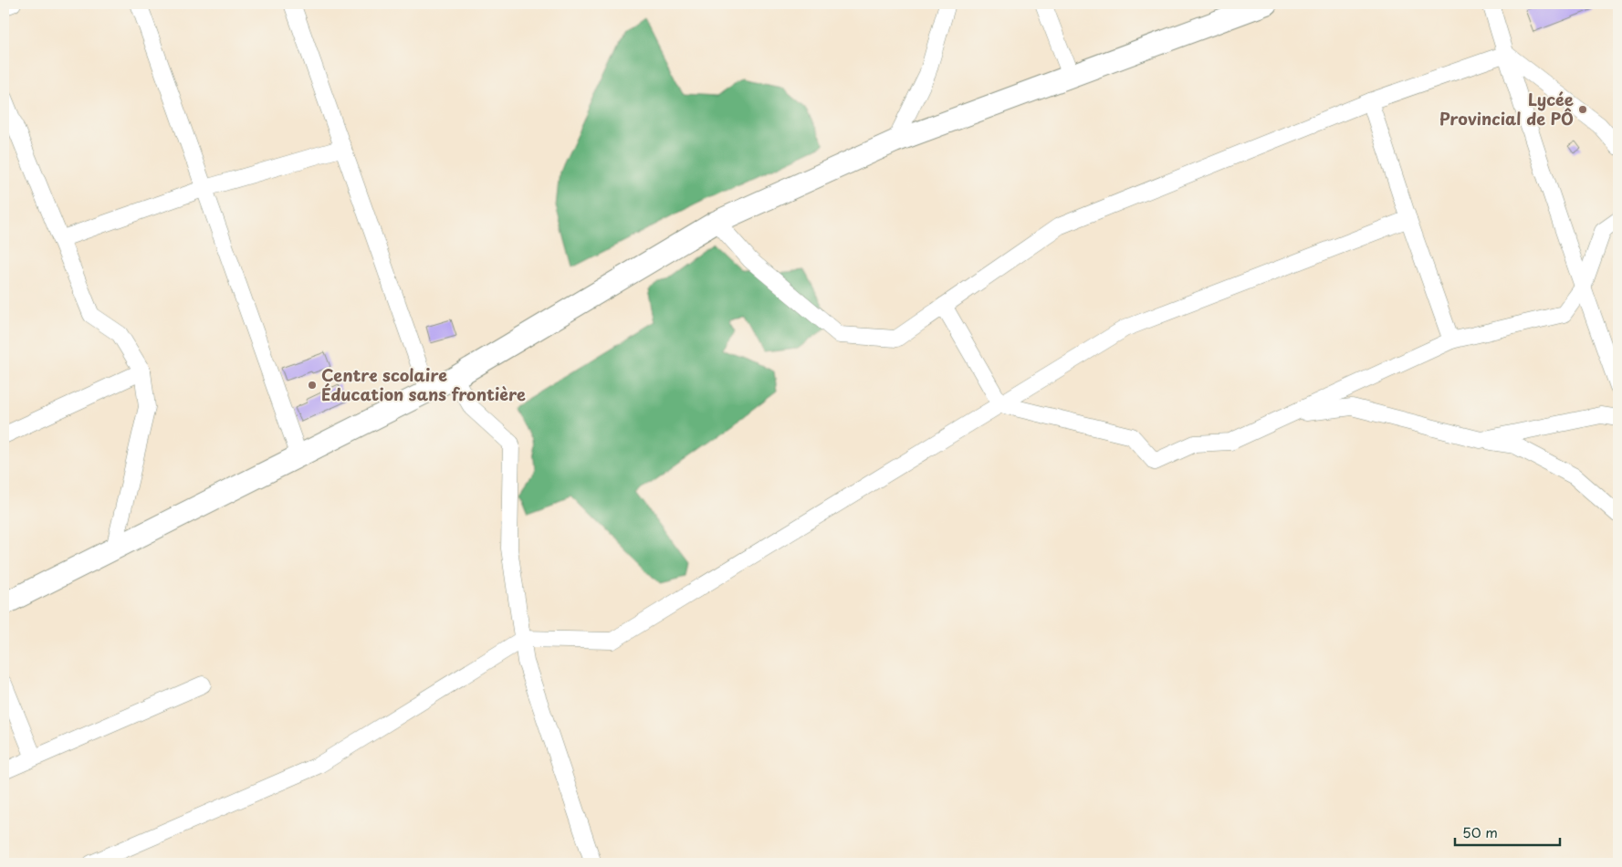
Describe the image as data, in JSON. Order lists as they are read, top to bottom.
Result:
{
  "places": ["Lycée Provincial de PÔ", "Centre scolaire Éducation sans frontière"],
  "scale_bar": "50 m"
}
